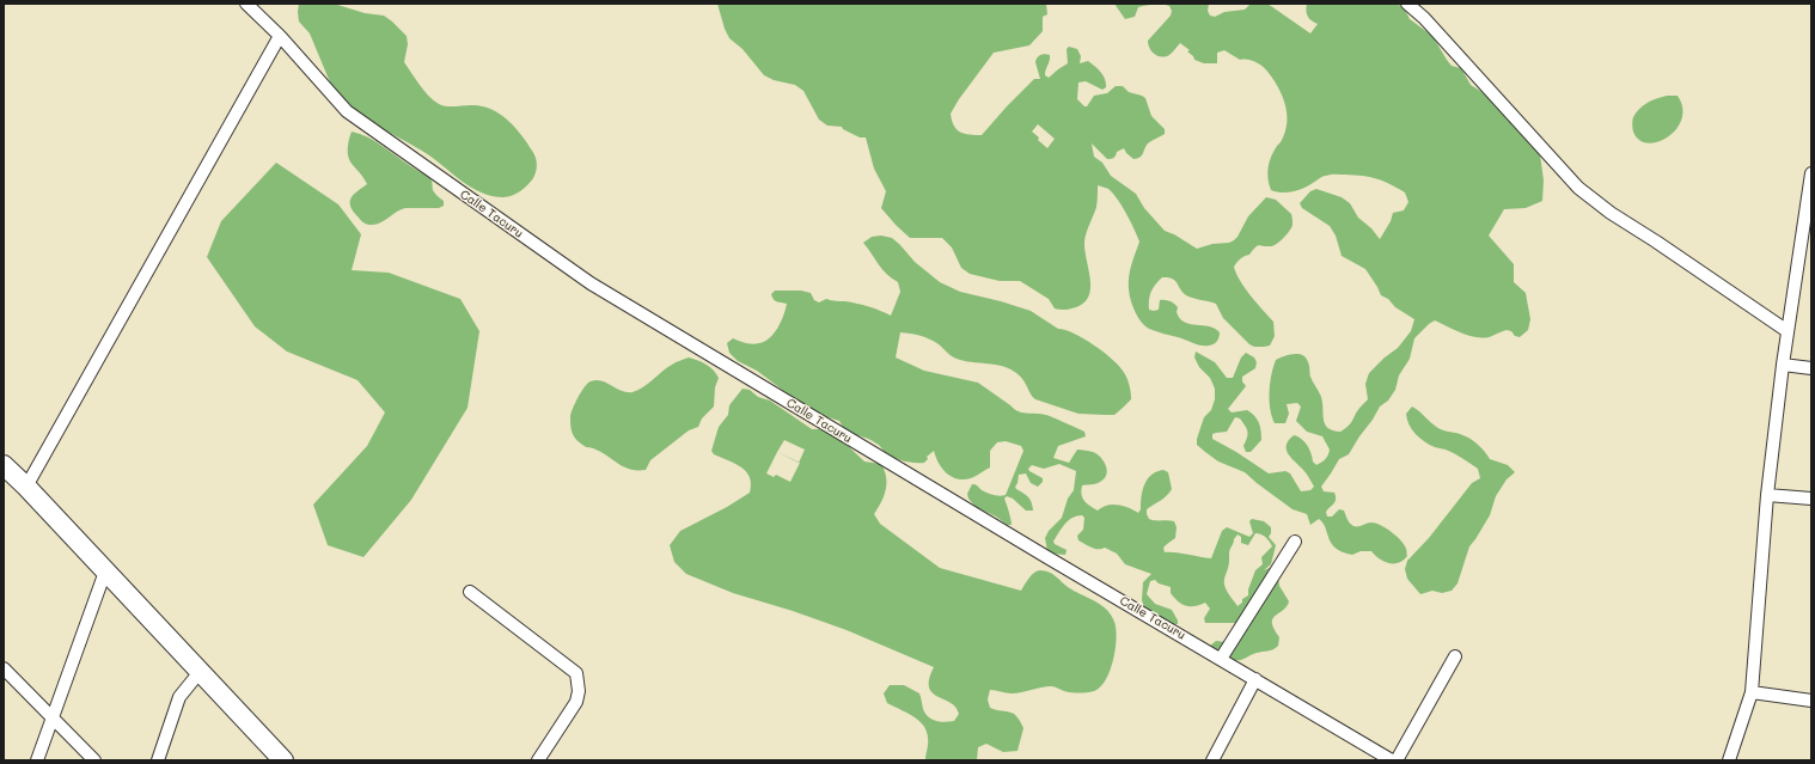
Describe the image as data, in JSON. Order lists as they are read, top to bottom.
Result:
{
  "streets": {
    "street": ["Calle Tacuru"]
  }
}
